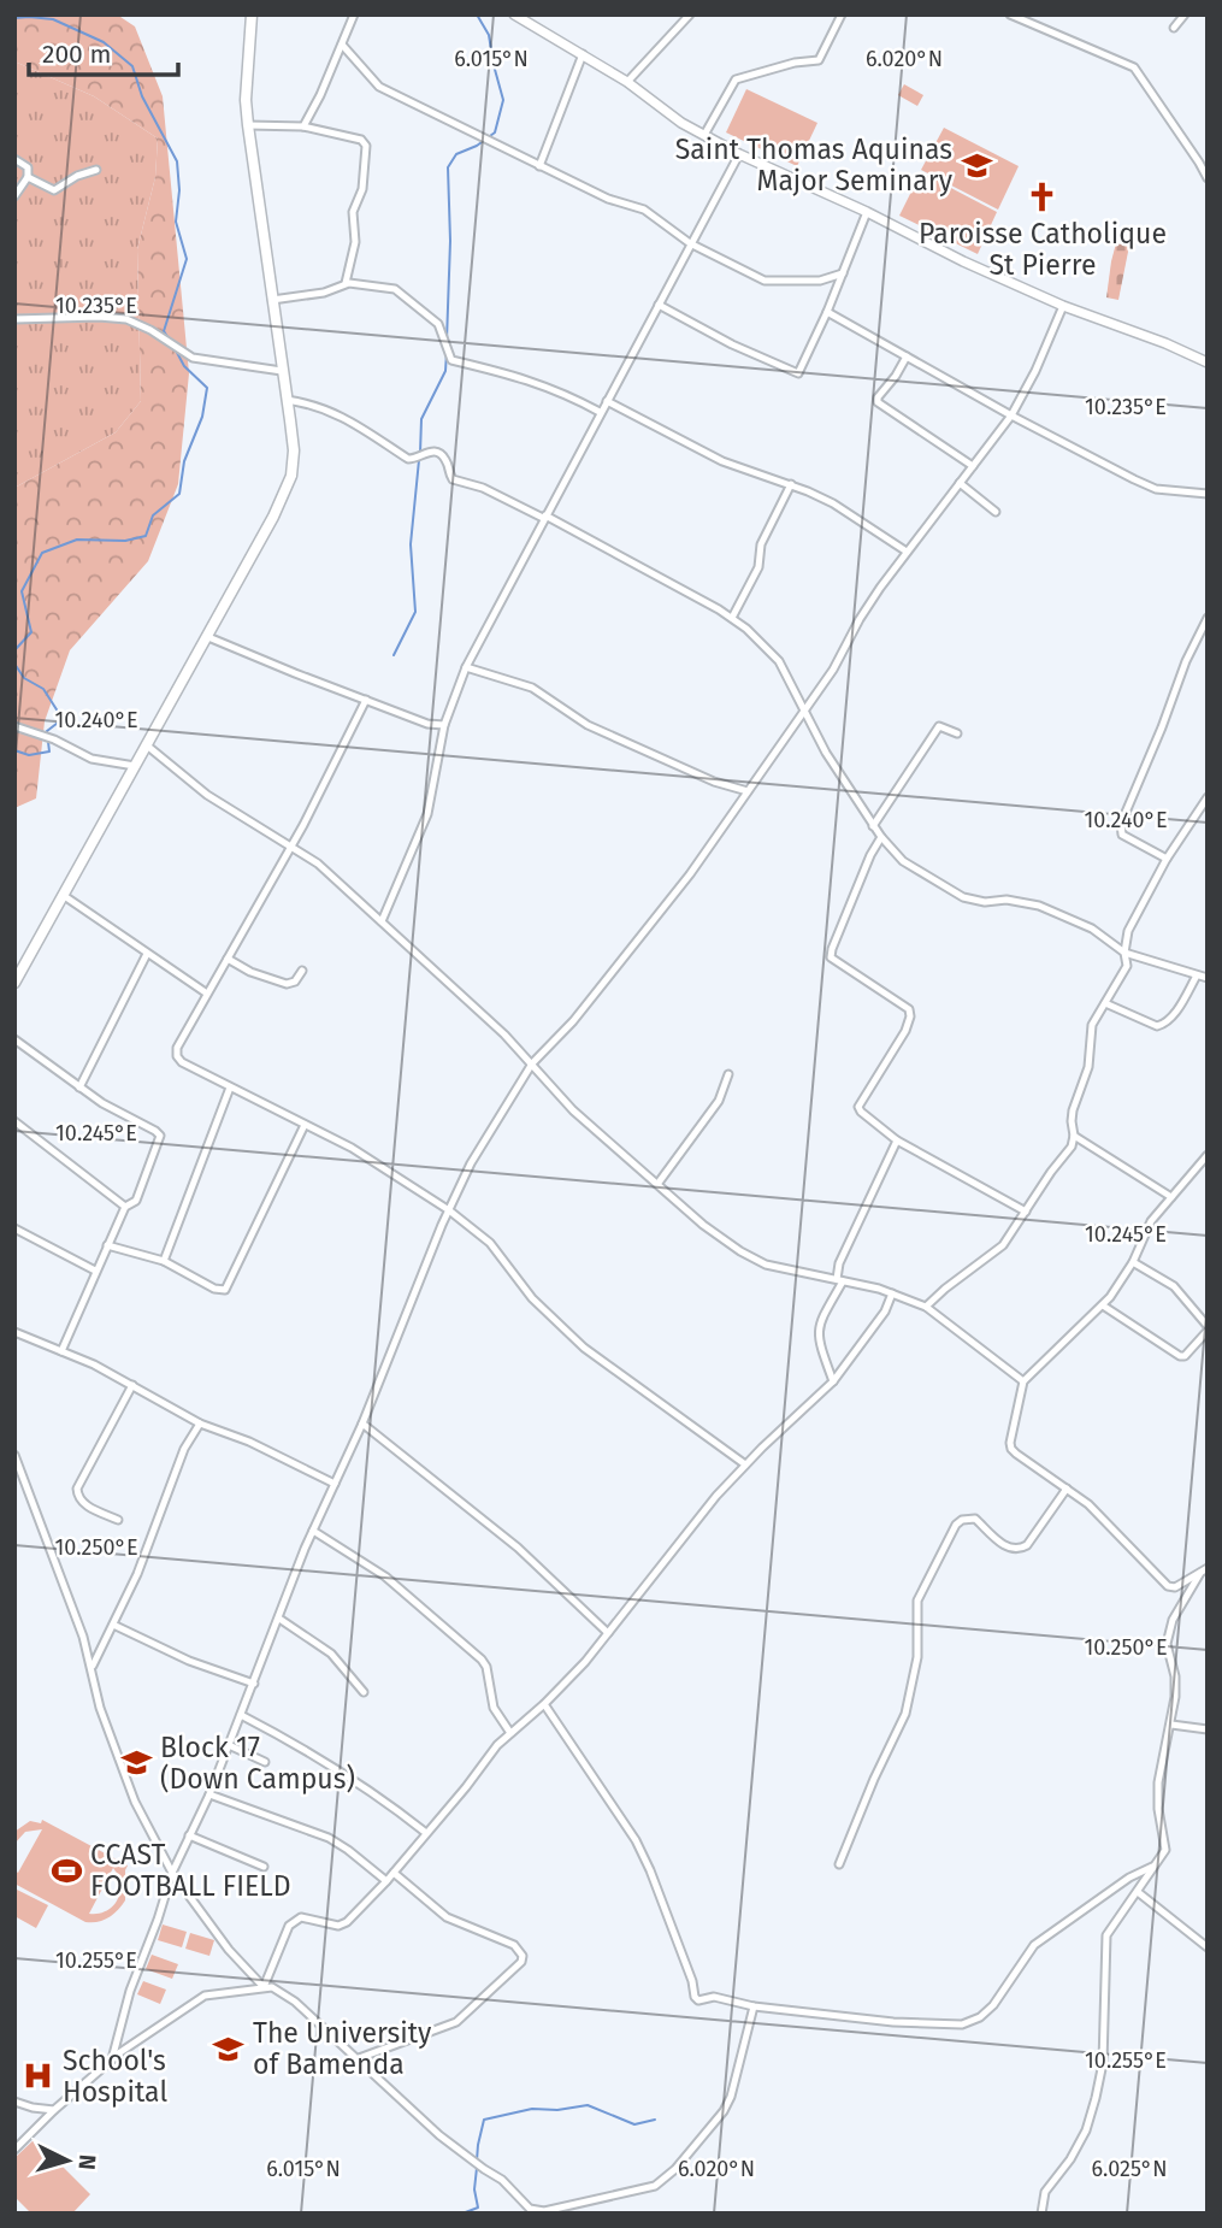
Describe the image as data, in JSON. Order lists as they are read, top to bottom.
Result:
{
  "places": {
    "school or university": ["Saint Thomas Aquinas Major Seminary", "Block 17 (Down Campus)", "The University of Bamenda"],
    "church": ["Paroisse Catholique St Pierre"],
    "sports": ["CCAST FOOTBALL FIELD"],
    "hospital": ["School's Hospital"]
  },
  "scale_bar": "200 m",
  "north": "right",
  "coordinates": [
    "6.015°N",
    "6.020°N",
    "10.235°E",
    "10.240°E",
    "10.245°E",
    "10.250°E",
    "10.255°E",
    "6.025°N"
  ]
}
